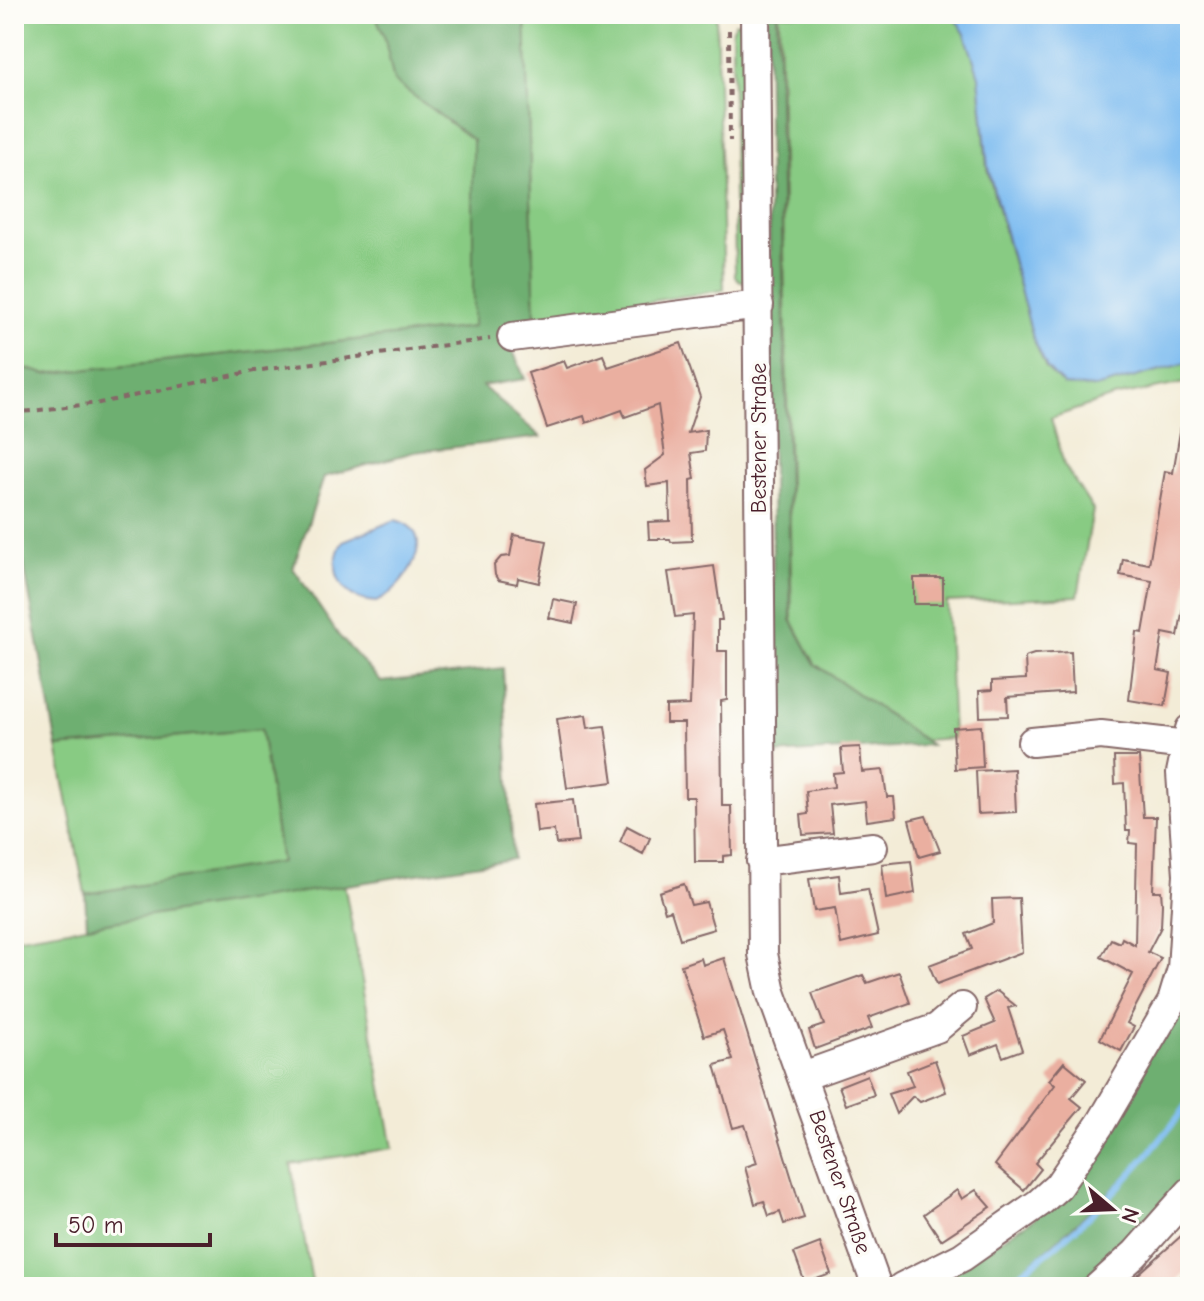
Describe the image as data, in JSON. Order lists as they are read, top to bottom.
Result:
{
  "streets": {
    "street": ["Bestener Straße"]
  },
  "scale_bar": "50 m",
  "north": "right"
}
